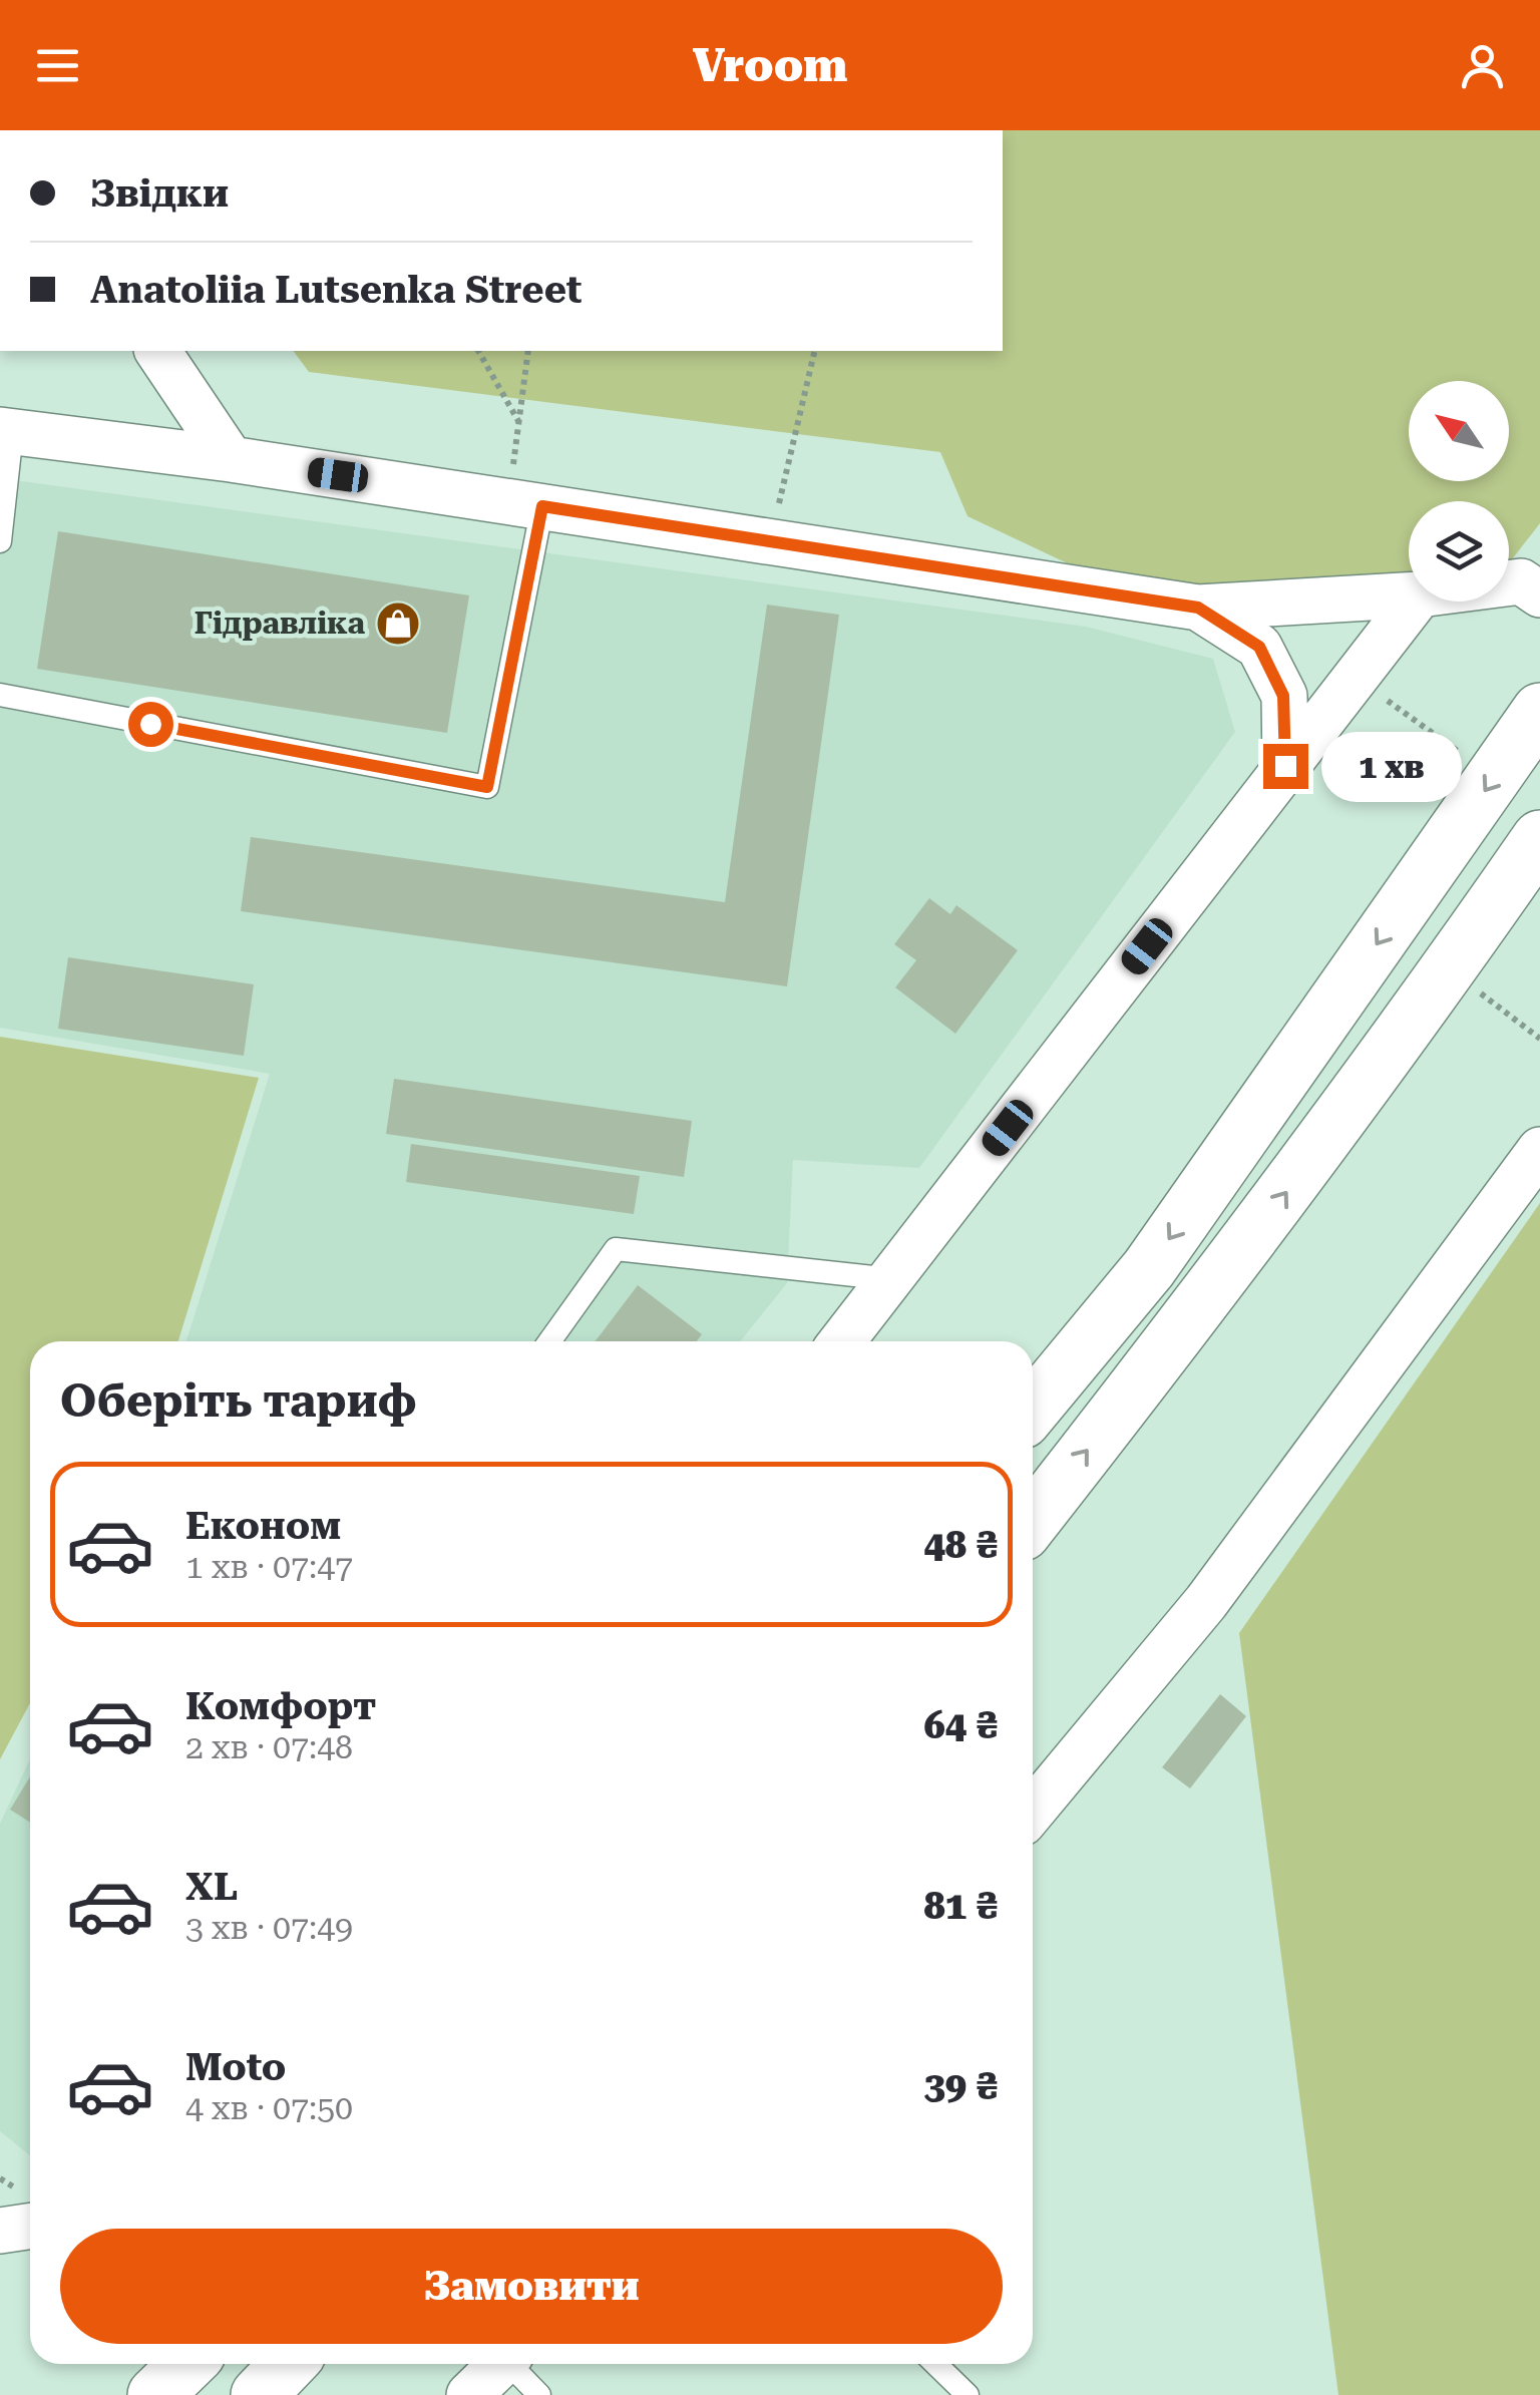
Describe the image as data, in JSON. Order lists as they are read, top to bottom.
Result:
{
  "places": {
    "shop": ["Гідравліка"]
  },
  "north": "top left",
  "page": {
    "header": "Vroom",
    "banner": ["Звідки", "Anatoliia Lutsenka Street"],
    "bubble": "1 хв",
    "heading": "Оберіть тариф",
    "list": [
      {
        "name": "Економ",
        "note": "1 хв · 07:47",
        "value": "48 ₴"
      },
      {
        "name": "Комфорт",
        "note": "2 хв · 07:48",
        "value": "64 ₴"
      },
      {
        "name": "XL",
        "note": "3 хв · 07:49",
        "value": "81 ₴"
      },
      {
        "name": "Moto",
        "note": "4 хв · 07:50",
        "value": "39 ₴"
      }
    ],
    "buttons": "Замовити"
  }
}
